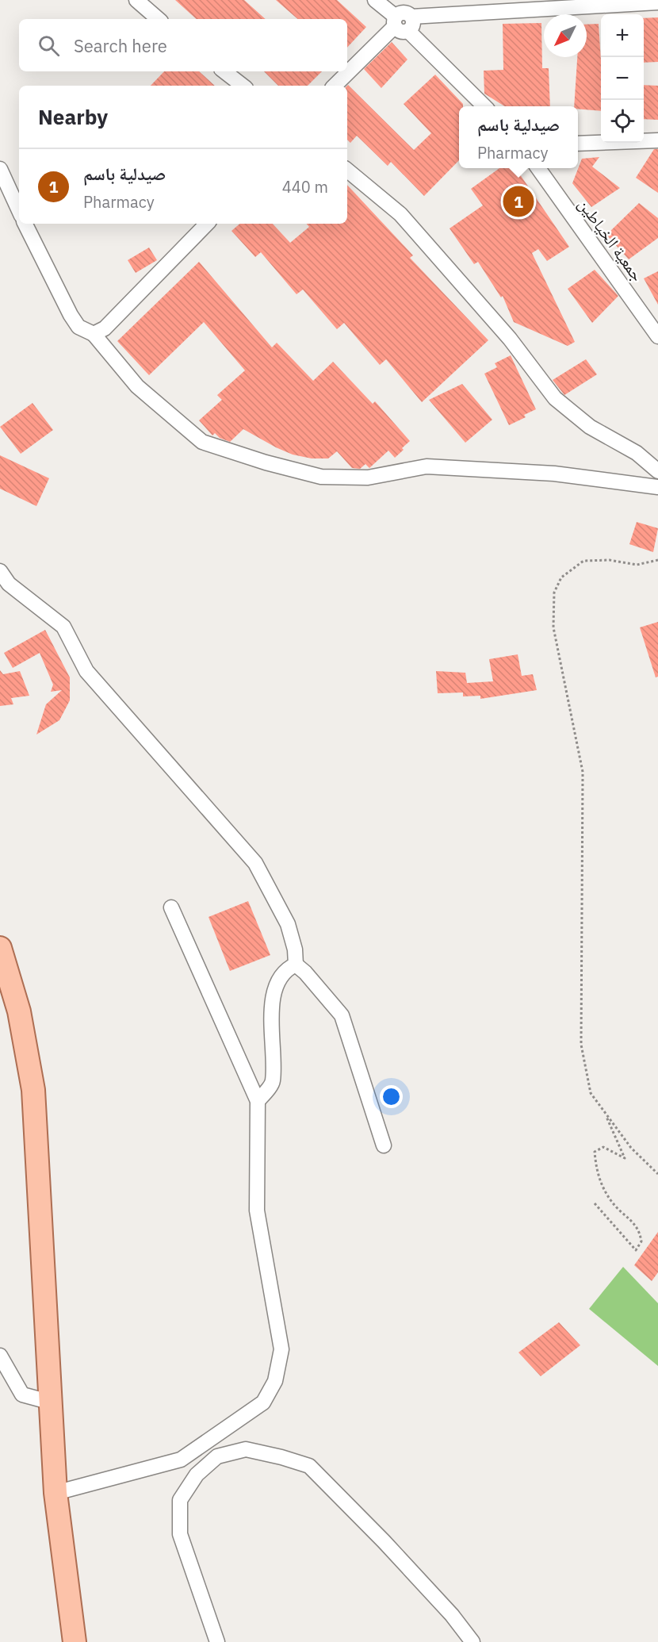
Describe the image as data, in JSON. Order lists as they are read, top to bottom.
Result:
{
  "streets": {
    "street": ["جمعية الخياطين"]
  },
  "north": "bottom left",
  "page": {
    "map_buttons": ["+", "−"],
    "search": "Search here",
    "heading": "Nearby",
    "popup": ["صيدلية باسم", "Pharmacy"],
    "list": [
      {
        "mark": "1",
        "name": "صيدلية باسم",
        "note": "Pharmacy",
        "value": "440 m"
      }
    ],
    "pins": "1"
  }
}
